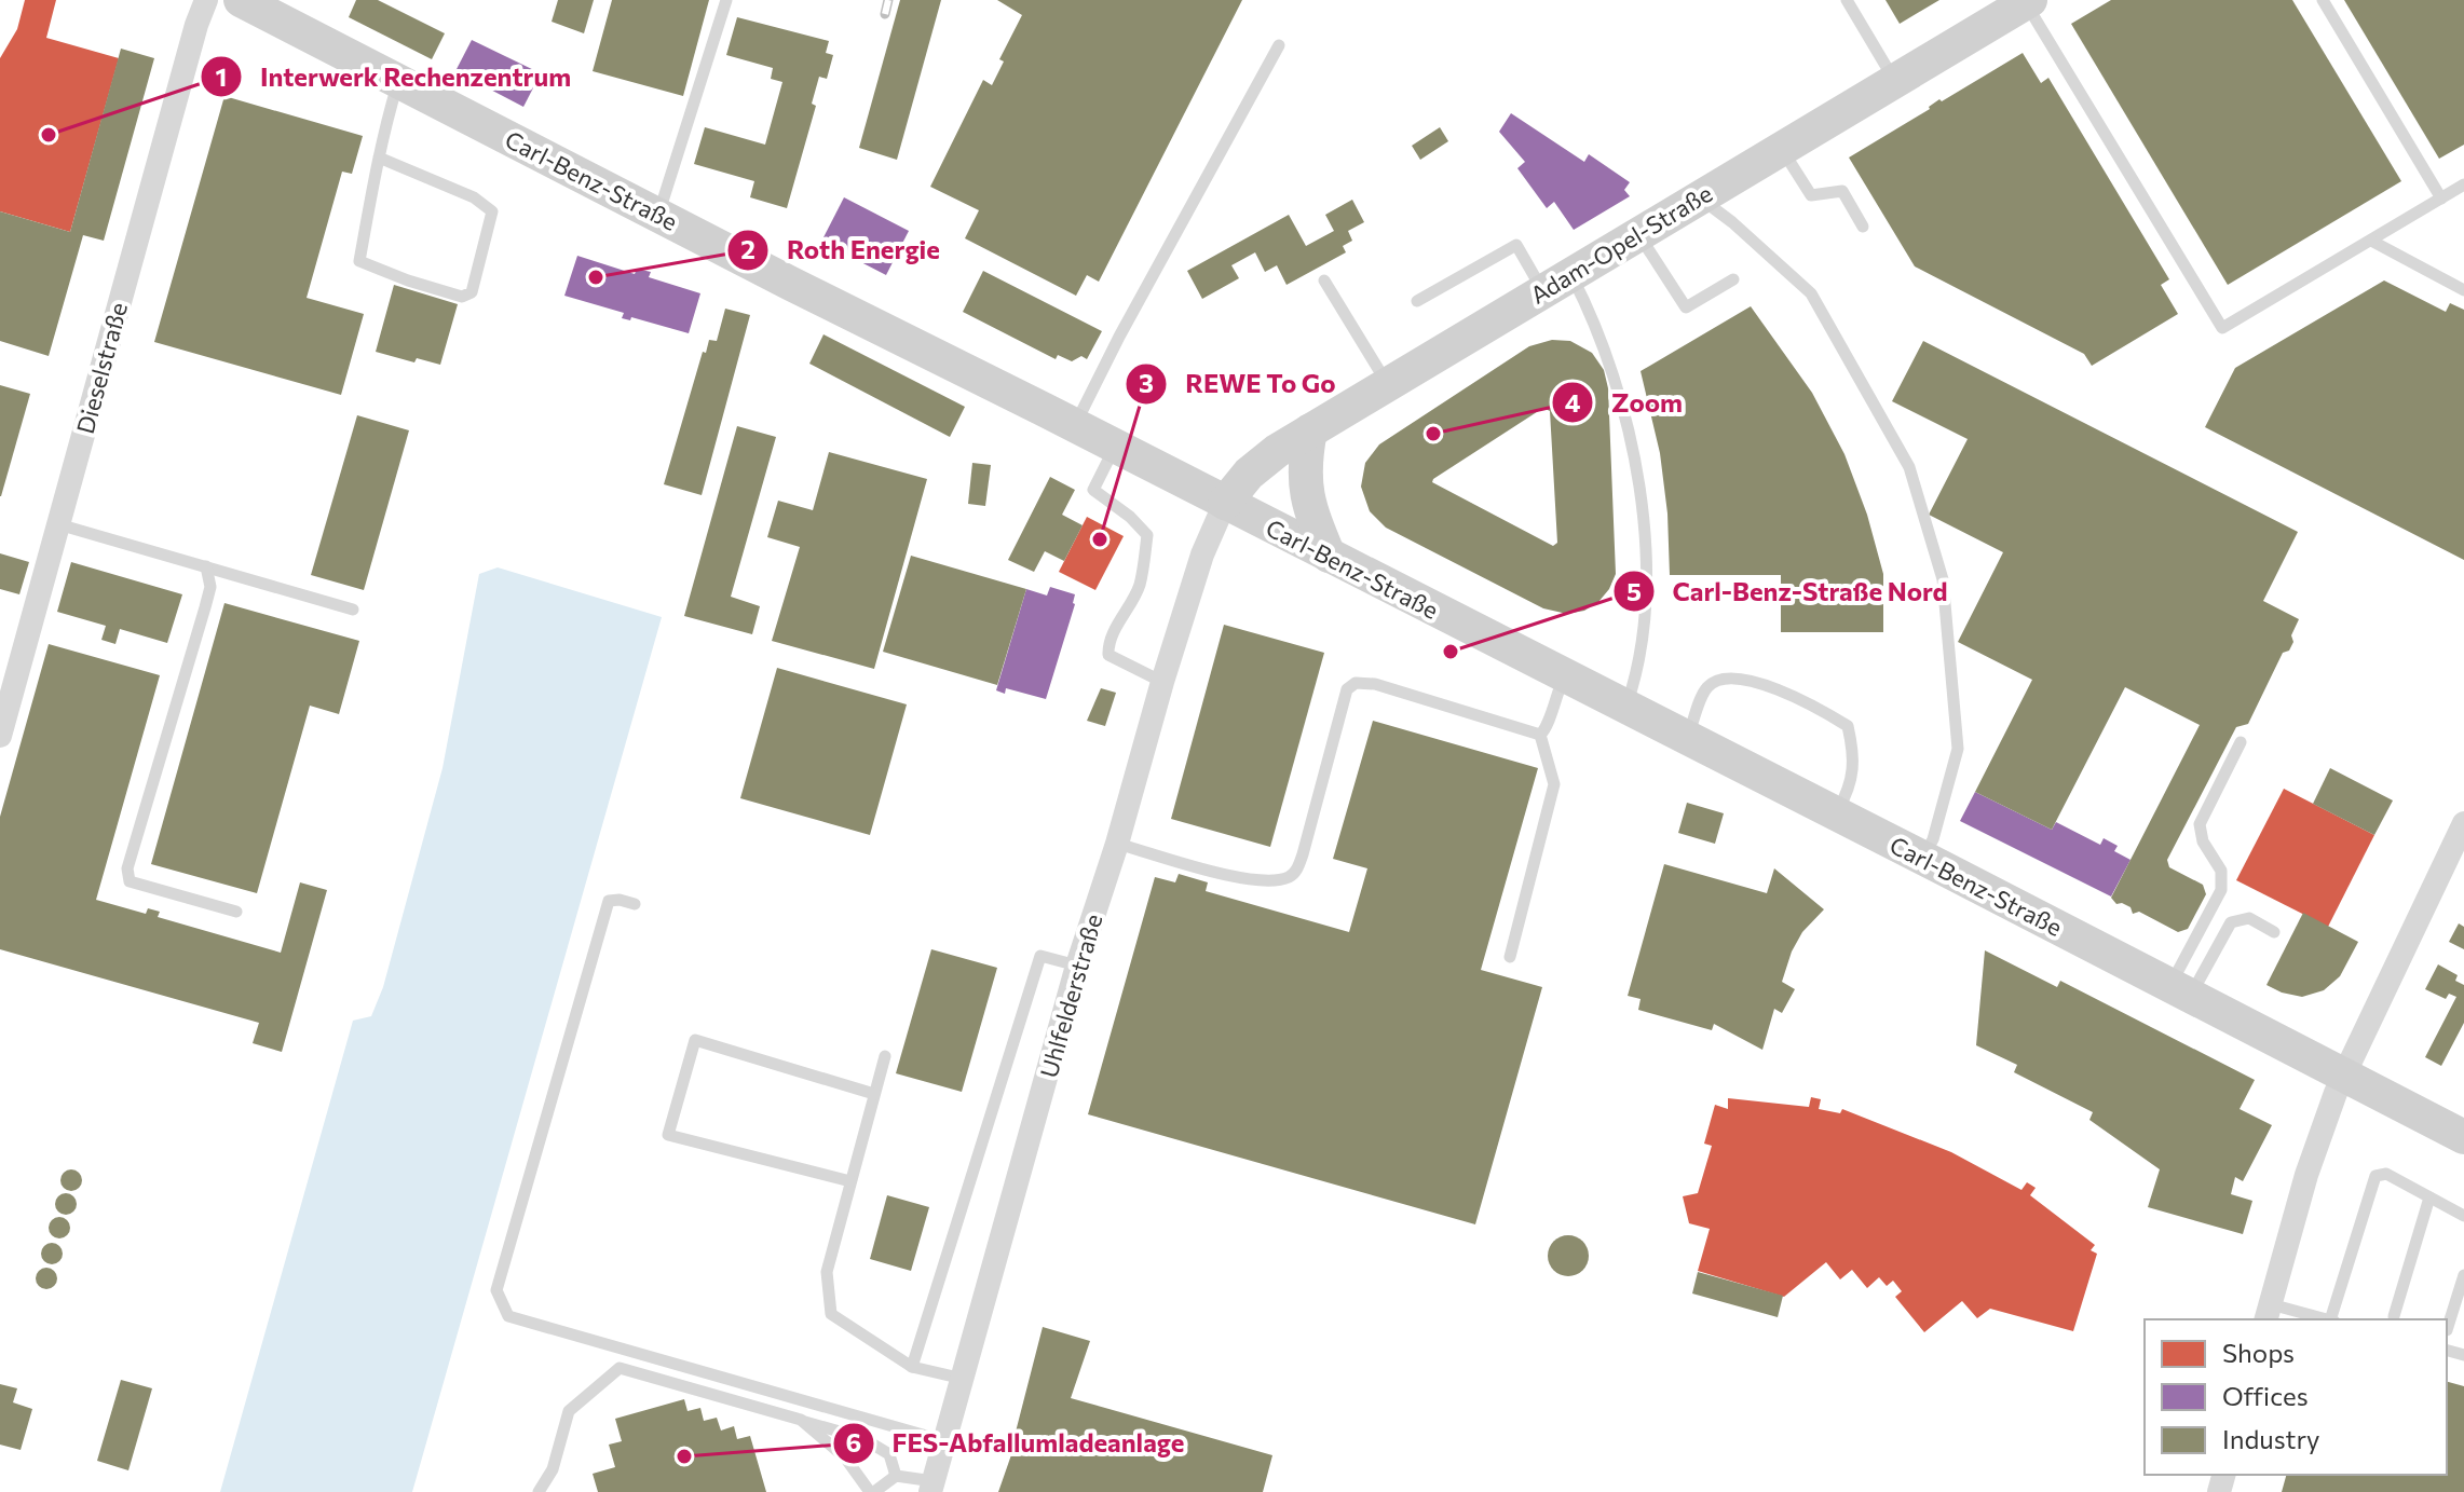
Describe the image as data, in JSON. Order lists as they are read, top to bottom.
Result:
{
  "streets": {
    "main road": ["Carl-Benz-Straße", "Adam-Opel-Straße"],
    "street": ["Dieselstraße", "Uhlfelderstraße"]
  },
  "crossings": [
    ["Carl-Benz-Straße", "Adam-Opel-Straße"],
    ["Carl-Benz-Straße", "Uhlfelderstraße"],
    ["Adam-Opel-Straße", "Uhlfelderstraße"]
  ],
  "places": [
    "Interwerk Rechenzentrum",
    "Roth Energie",
    "Zoom",
    "REWE To Go",
    "Carl-Benz-Straße Nord",
    "FES-Abfallumladeanlage"
  ],
  "legend": ["Shops", "Offices", "Industry"]
}
